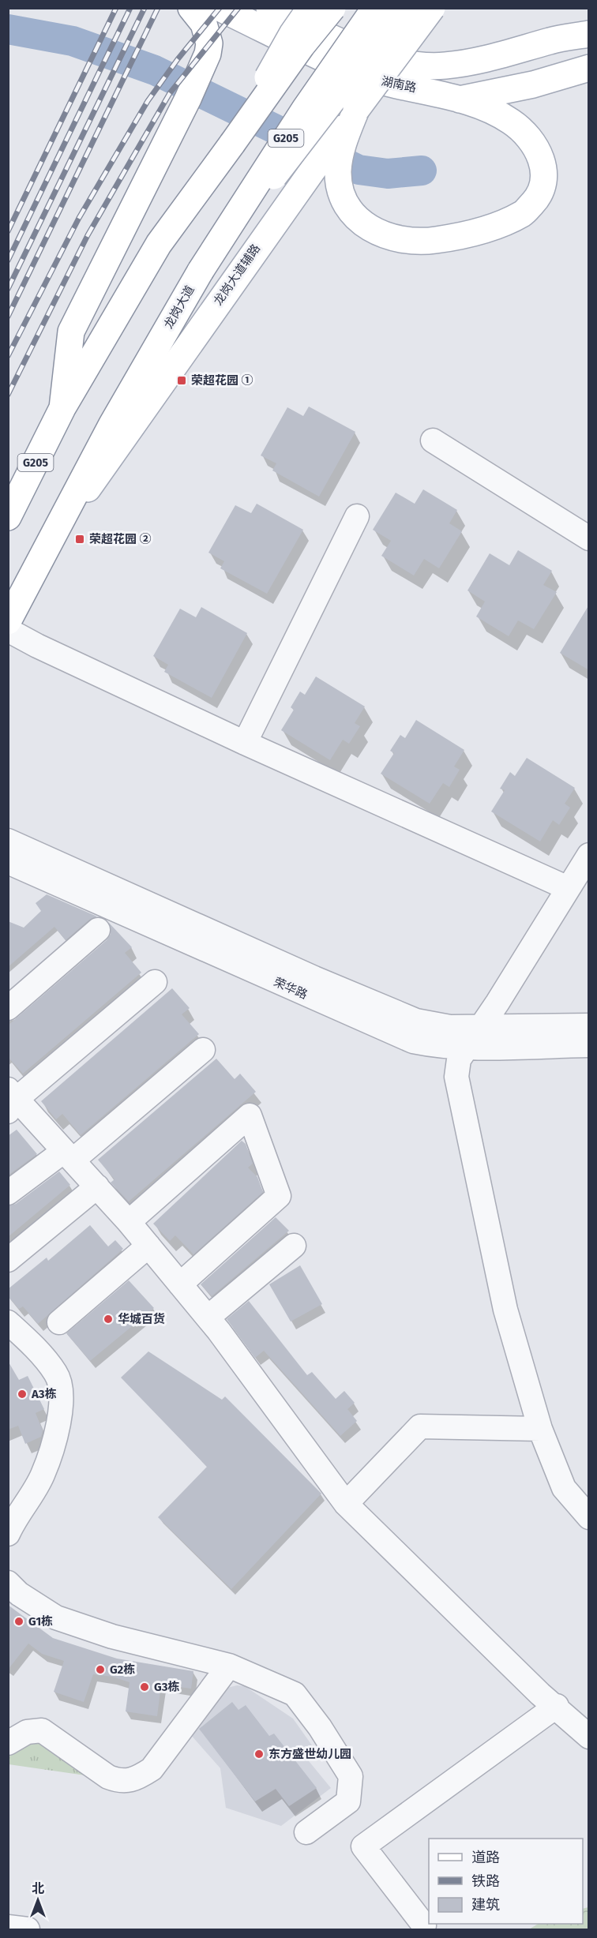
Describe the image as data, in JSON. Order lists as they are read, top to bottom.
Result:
{
  "streets": {
    "main road": [
      "湖南路",
      "G205",
      "龙岗大道辅路",
      "龙岗大道"
    ],
    "street": ["荣华路"]
  },
  "crossings": [
    ["龙岗大道辅路", "龙岗大道"]
  ],
  "places": {
    "transit": ["荣超花园 ①", "荣超花园 ②"],
    "other": [
      "华城百货",
      "A3栋",
      "G1栋",
      "G2栋",
      "G3栋",
      "东方盛世幼儿园"
    ]
  },
  "legend": ["道路", "铁路", "建筑"],
  "north": "top"
}
